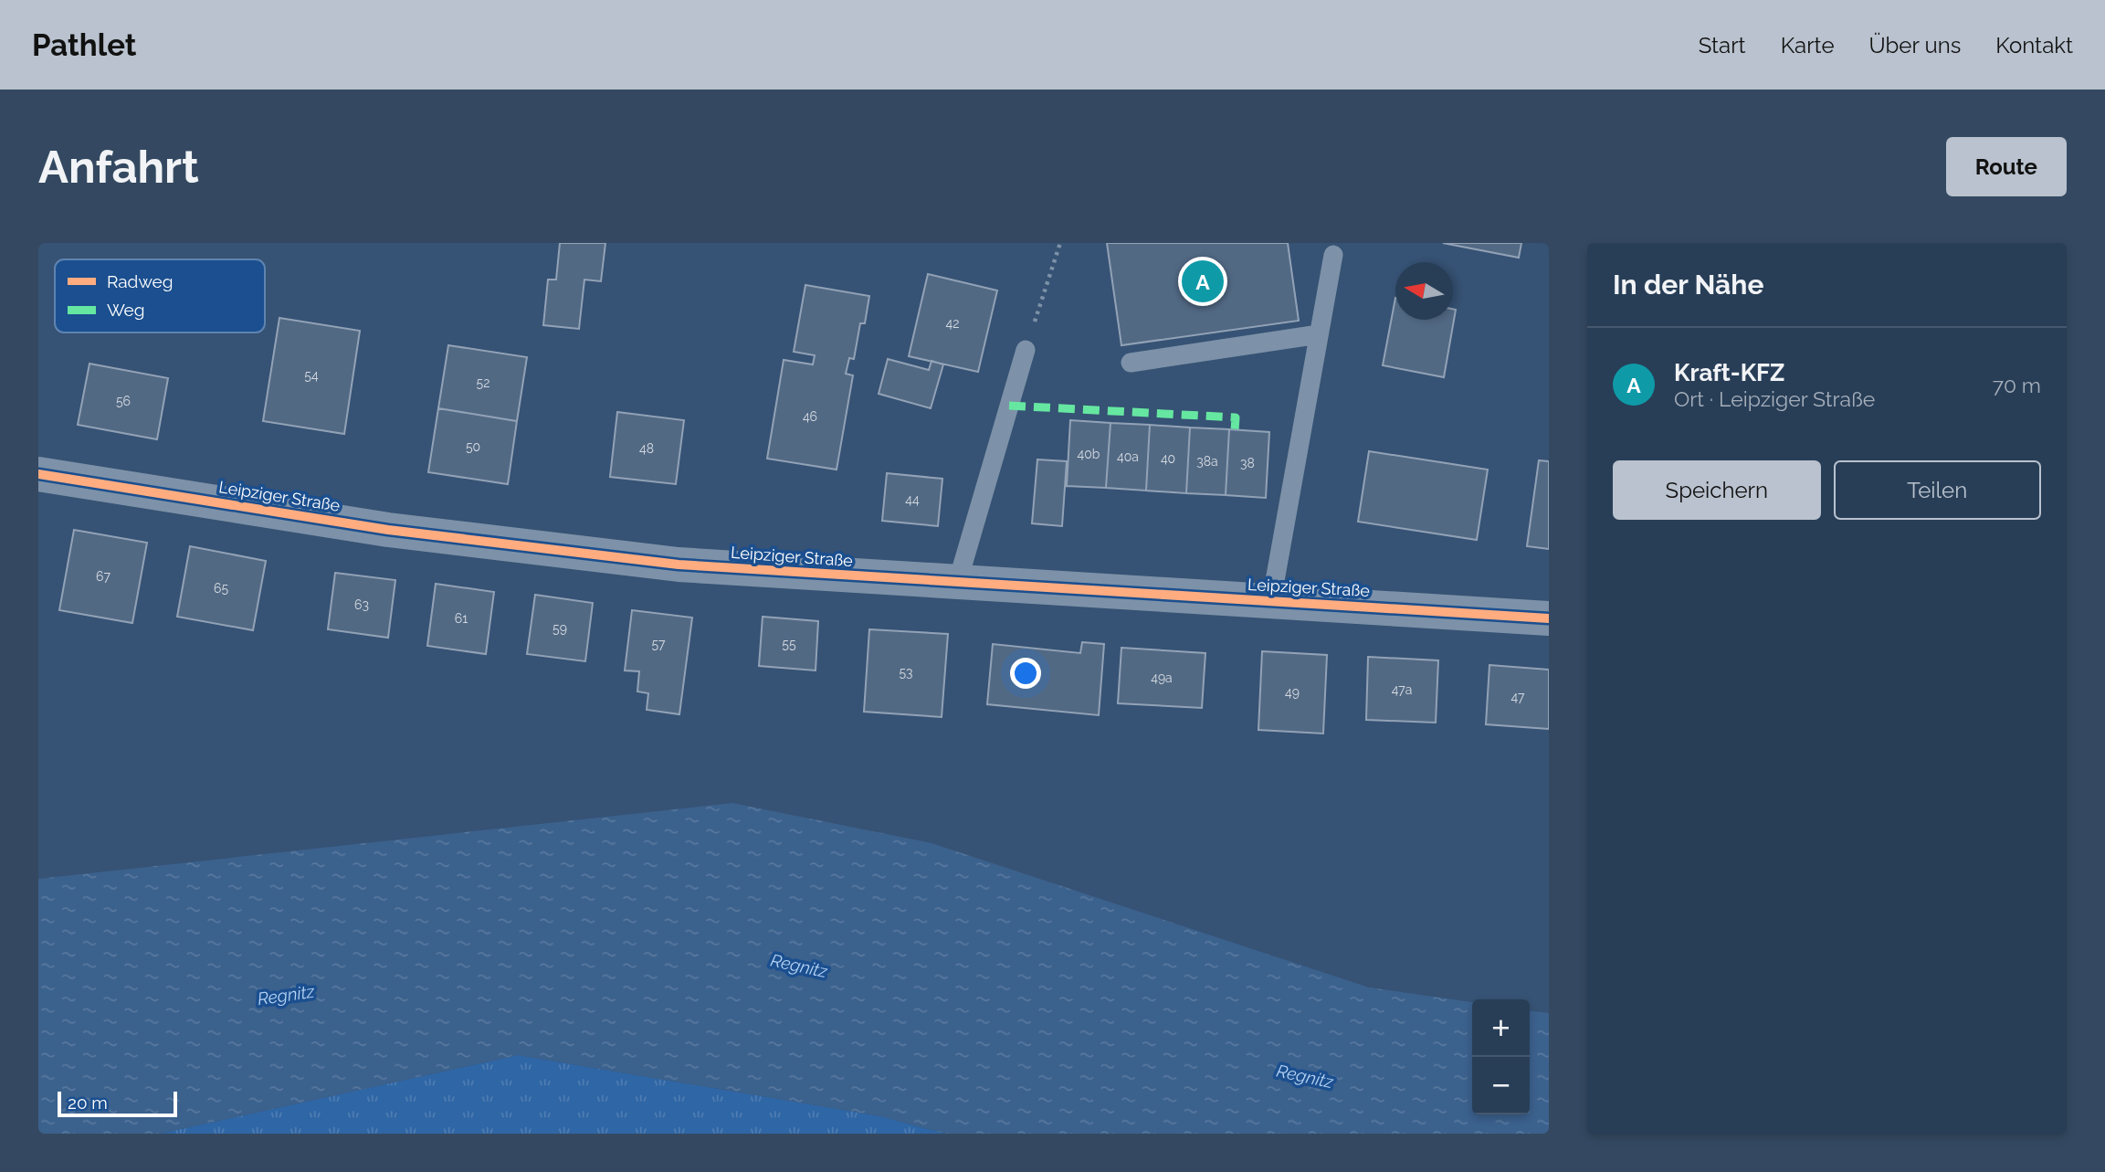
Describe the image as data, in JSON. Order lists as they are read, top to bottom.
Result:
{
  "streets": {
    "street": ["Leipziger Straße"]
  },
  "water": ["Regnitz"],
  "house_numbers": [
    "42",
    "54",
    "52",
    "56",
    "46",
    "50",
    "48",
    "40b",
    "40a",
    "40",
    "38a",
    "38",
    "44",
    "67",
    "65",
    "63",
    "61",
    "59",
    "57",
    "55",
    "53",
    "49a",
    "47a",
    "49",
    "47"
  ],
  "legend": ["Radweg", "Weg"],
  "scale_bar": "20 m",
  "north": "left",
  "page": {
    "header": "Pathlet",
    "nav": [
      "Start",
      "Karte",
      "Über uns",
      "Kontakt"
    ],
    "buttons": [
      "Route",
      ["Speichern", "Teilen"]
    ],
    "title": "Anfahrt",
    "heading": "In der Nähe",
    "pins": "A",
    "list": [
      {
        "mark": "A",
        "name": "Kraft-KFZ",
        "note": "Ort · Leipziger Straße",
        "value": "70 m"
      }
    ],
    "map_buttons": ["+", "−"],
    "scale": "20 m"
  }
}
